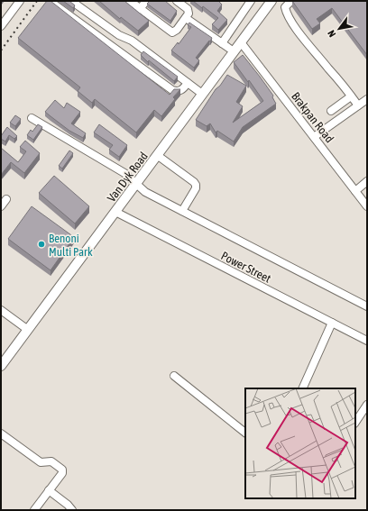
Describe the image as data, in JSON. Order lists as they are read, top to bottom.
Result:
{
  "streets": {
    "main road": ["Van Dyk Road"],
    "street": ["Brakpan Road", "Power Street"]
  },
  "crossings": [
    ["Brakpan Road", "Van Dyk Road"],
    ["Van Dyk Road", "Power Street"]
  ],
  "places": ["Benoni Multi Park"],
  "north": "bottom left"
}
